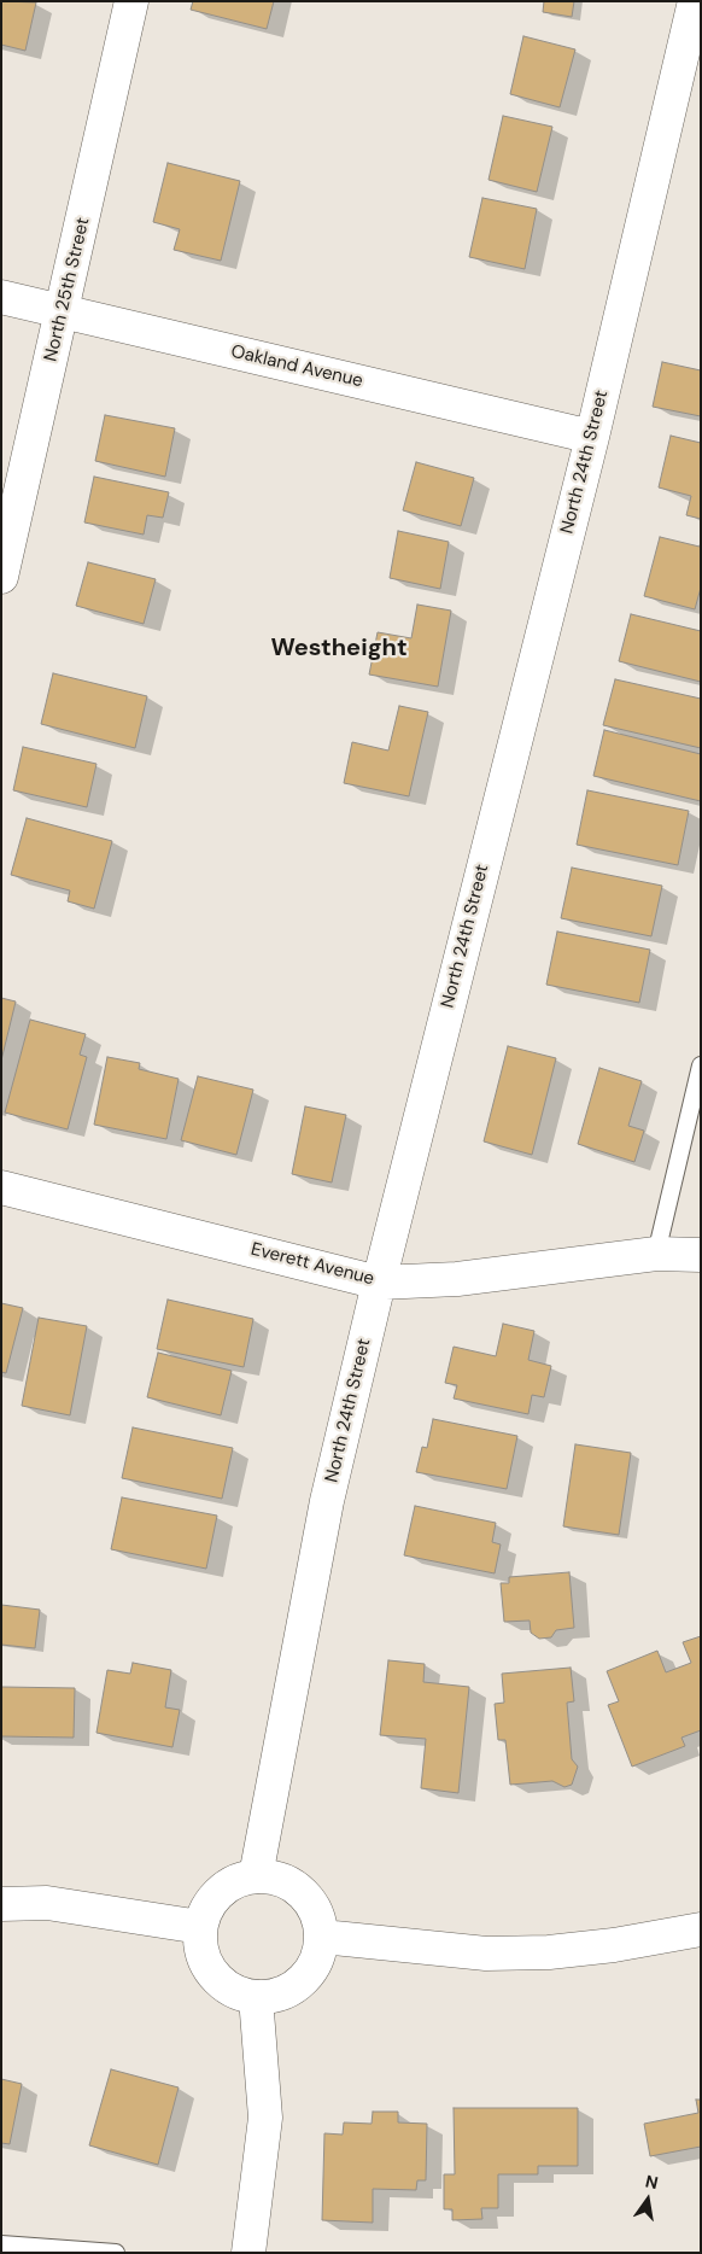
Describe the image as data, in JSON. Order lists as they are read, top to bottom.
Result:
{
  "streets": {
    "street": [
      "North 25th Street",
      "Oakland Avenue",
      "North 24th Street",
      "Everett Avenue"
    ]
  },
  "crossings": [
    ["North 25th Street", "Oakland Avenue"],
    ["Oakland Avenue", "North 24th Street"],
    ["North 24th Street", "Everett Avenue"]
  ],
  "districts": ["Westheight"],
  "north": "top"
}
